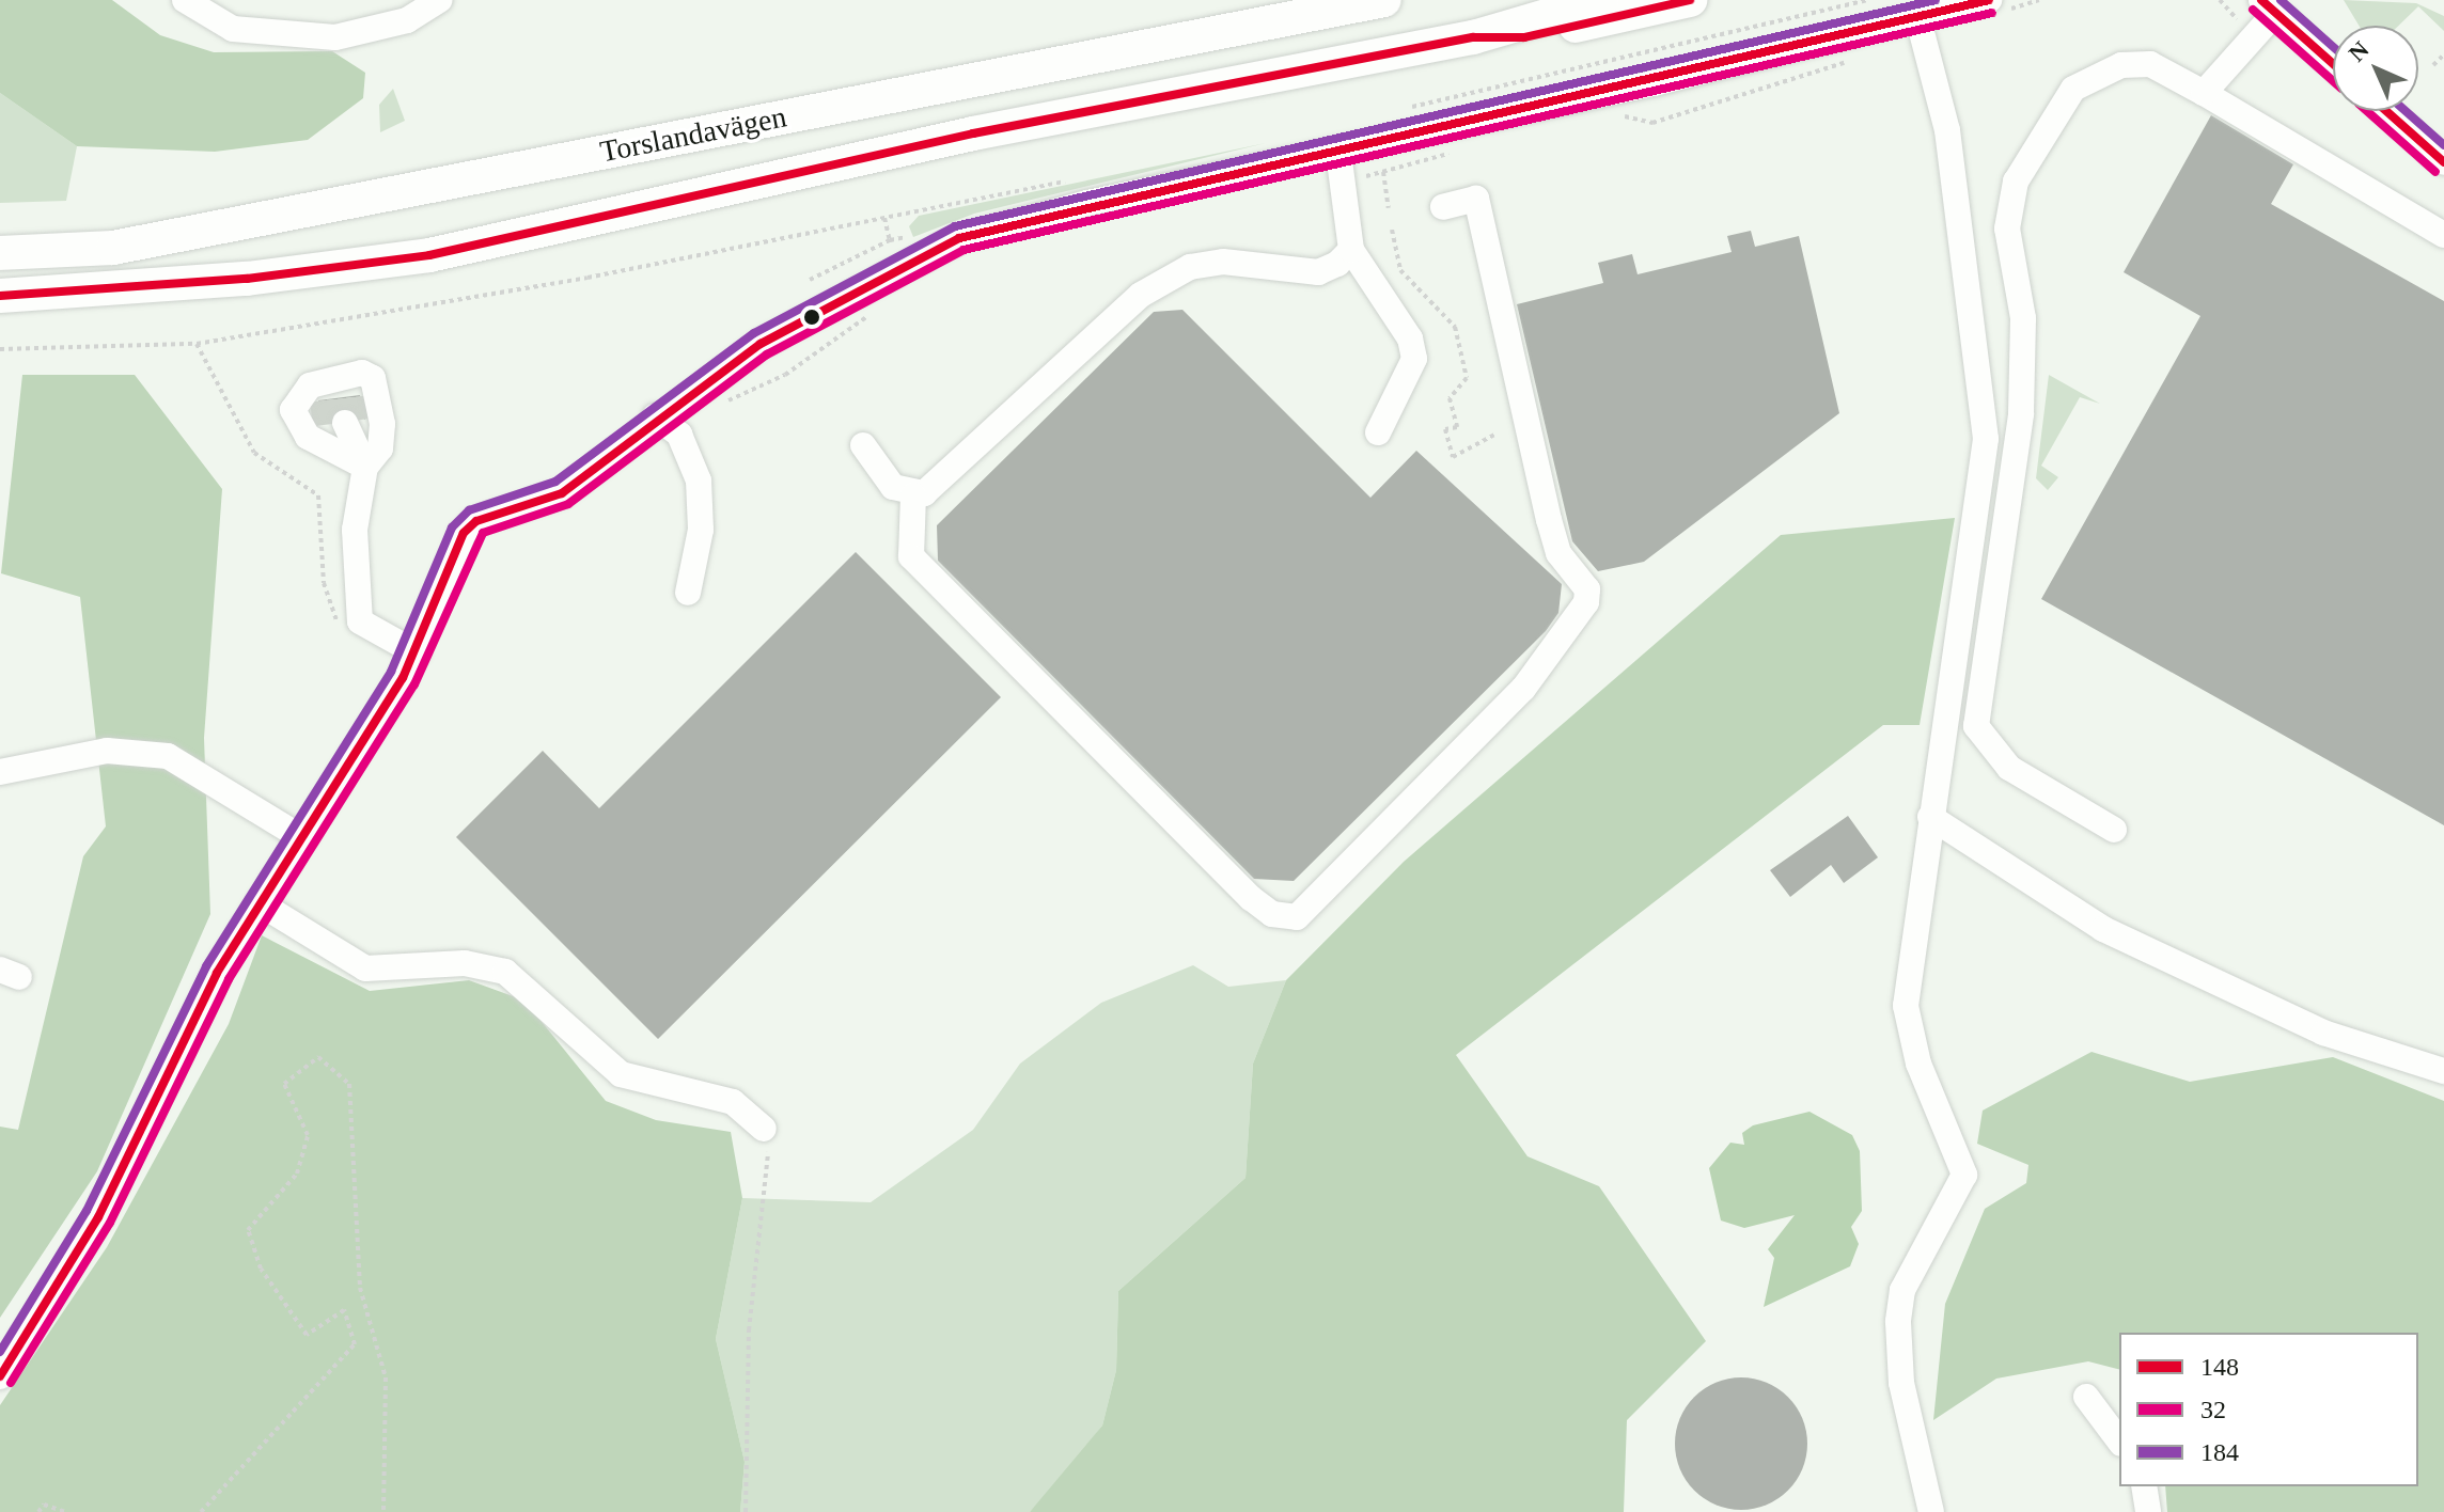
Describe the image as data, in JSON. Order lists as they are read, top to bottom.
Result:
{
  "streets": {
    "main road": ["Torslandavägen"]
  },
  "lines": ["transit line 148", "transit line 184", "transit line 32"],
  "legend": ["148", "32", "184"],
  "north": "top left"
}
